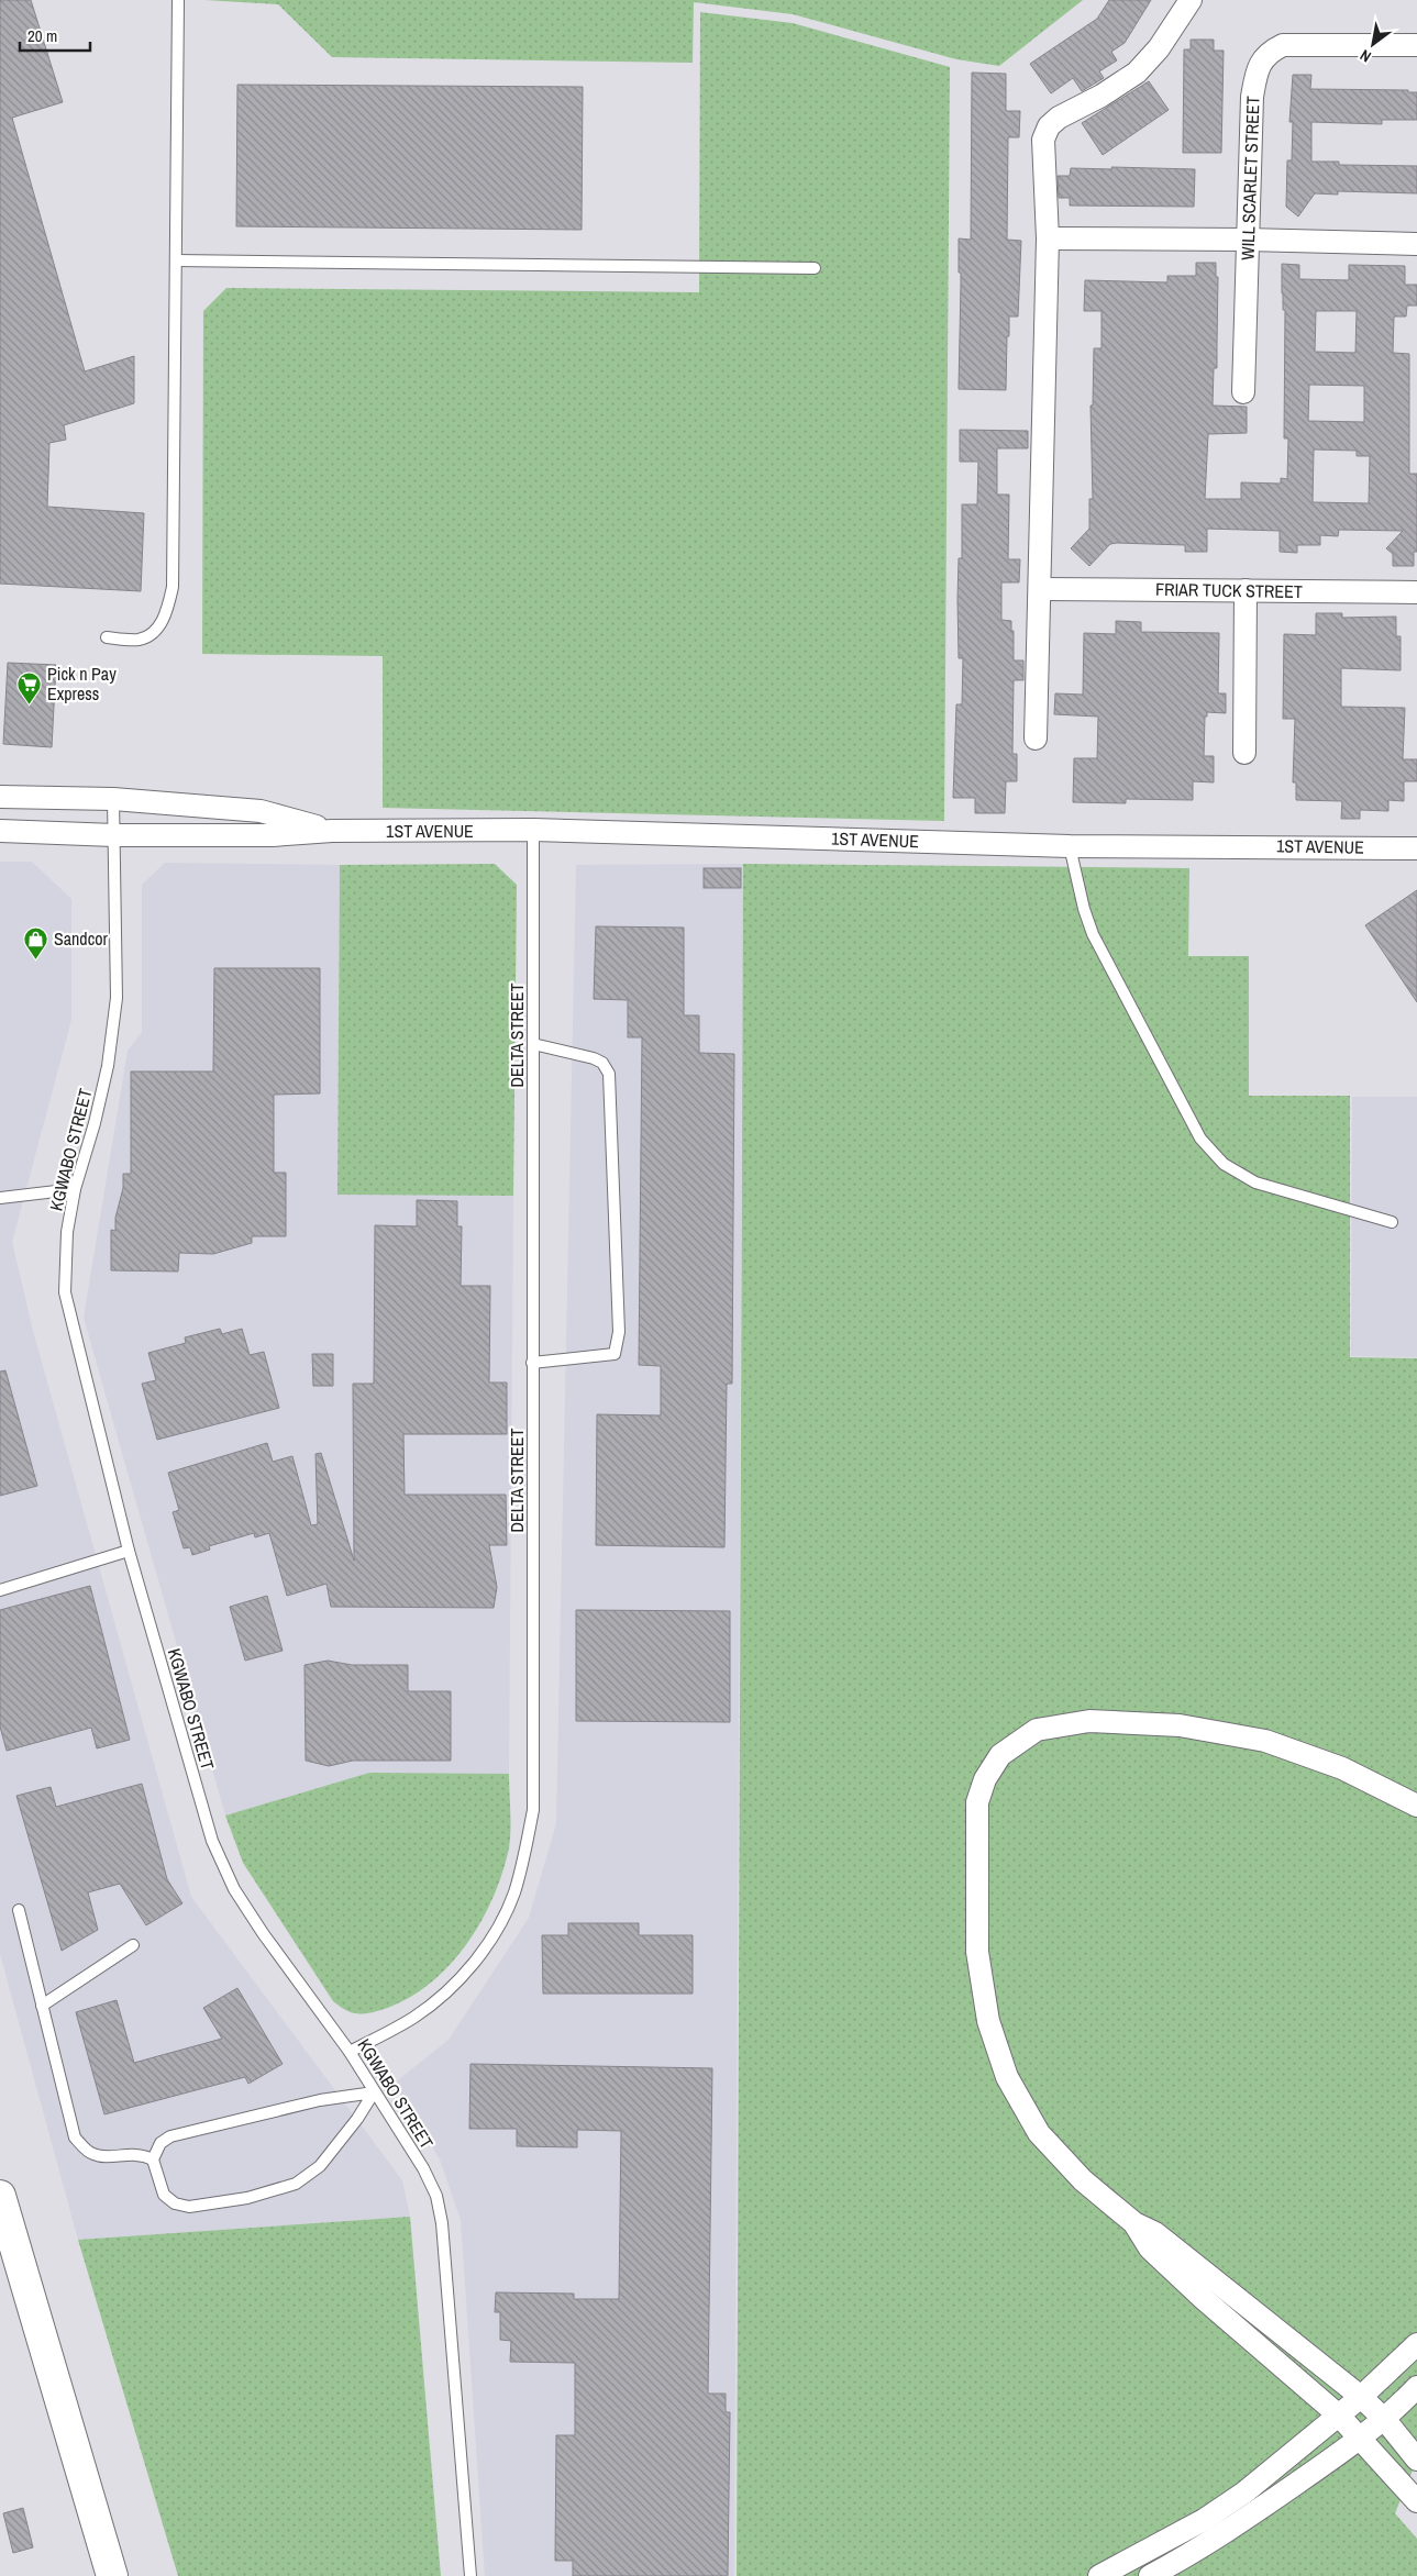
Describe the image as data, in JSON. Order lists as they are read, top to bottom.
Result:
{
  "streets": {
    "street": ["WILL SCARLET STREET", "FRIAR TUCK STREET", "1ST AVENUE"],
    "lane": ["DELTA STREET", "KGWABO STREET"]
  },
  "crossings": [
    ["1ST AVENUE", "DELTA STREET"],
    ["1ST AVENUE", "KGWABO STREET"],
    ["DELTA STREET", "KGWABO STREET"]
  ],
  "places": {
    "supermarket": ["Pick n Pay Express"],
    "shop": ["Sandcor"]
  },
  "scale_bar": "20 m",
  "north": "bottom left"
}
